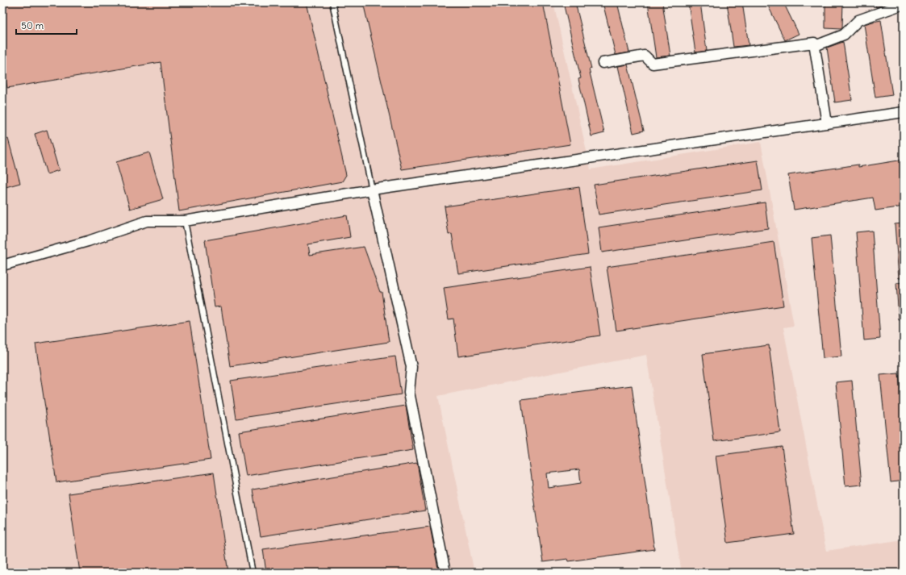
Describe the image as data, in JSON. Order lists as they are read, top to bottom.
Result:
{
  "scale_bar": "50 m"
}
